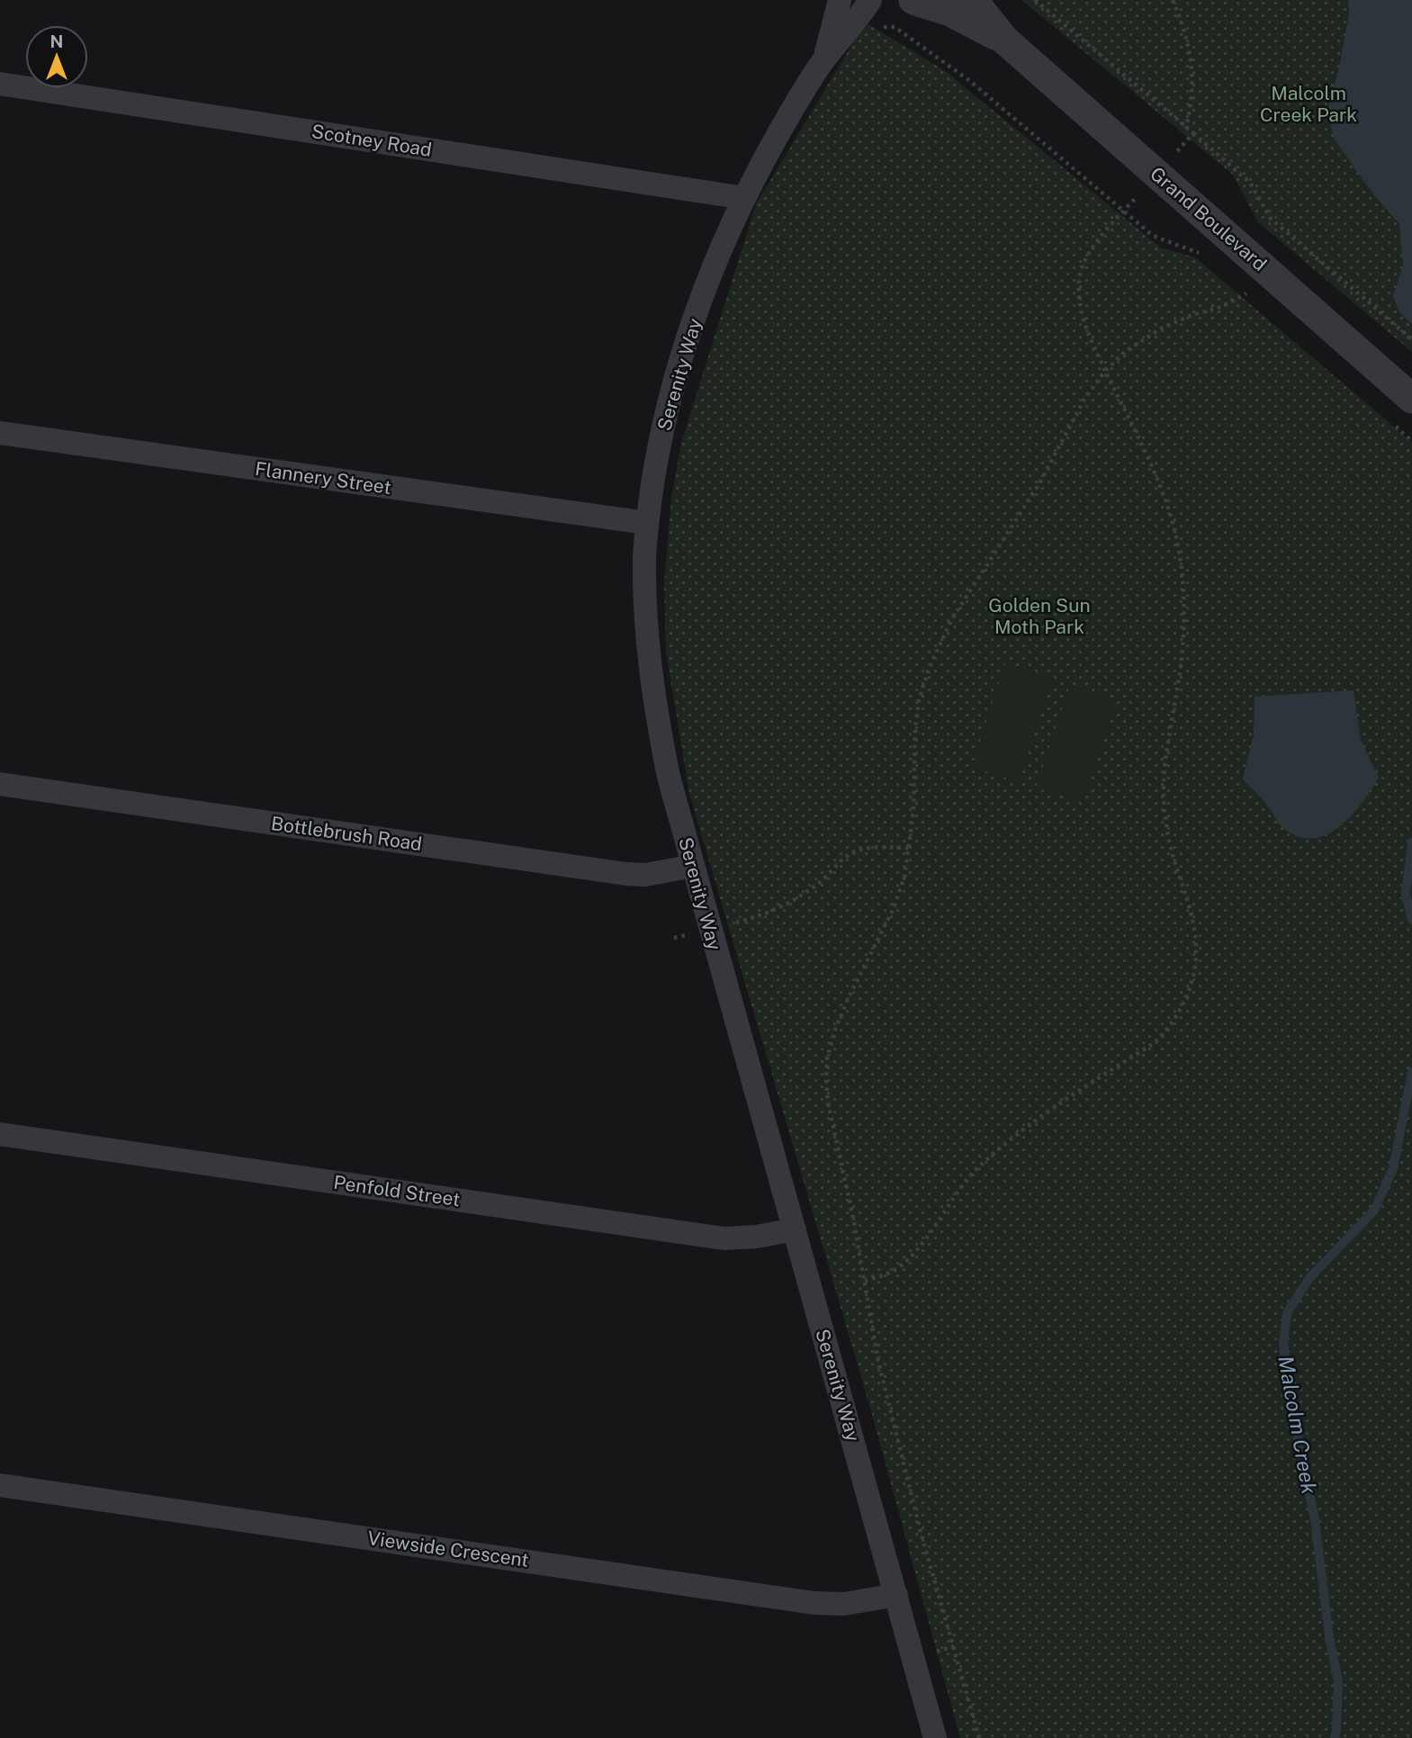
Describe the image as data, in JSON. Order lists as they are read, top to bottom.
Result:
{
  "streets": {
    "street": [
      "Scotney Road",
      "Grand Boulevard",
      "Serenity Way",
      "Flannery Street",
      "Bottlebrush Road",
      "Penfold Street",
      "Viewside Crescent"
    ]
  },
  "crossings": [
    ["Scotney Road", "Serenity Way"],
    ["Serenity Way", "Flannery Street"],
    ["Serenity Way", "Bottlebrush Road"],
    ["Serenity Way", "Penfold Street"],
    ["Serenity Way", "Viewside Crescent"]
  ],
  "water": ["Malcolm Creek"],
  "parks": ["Malcolm Creek Park", "Golden Sun Moth Park"],
  "north": "top"
}
